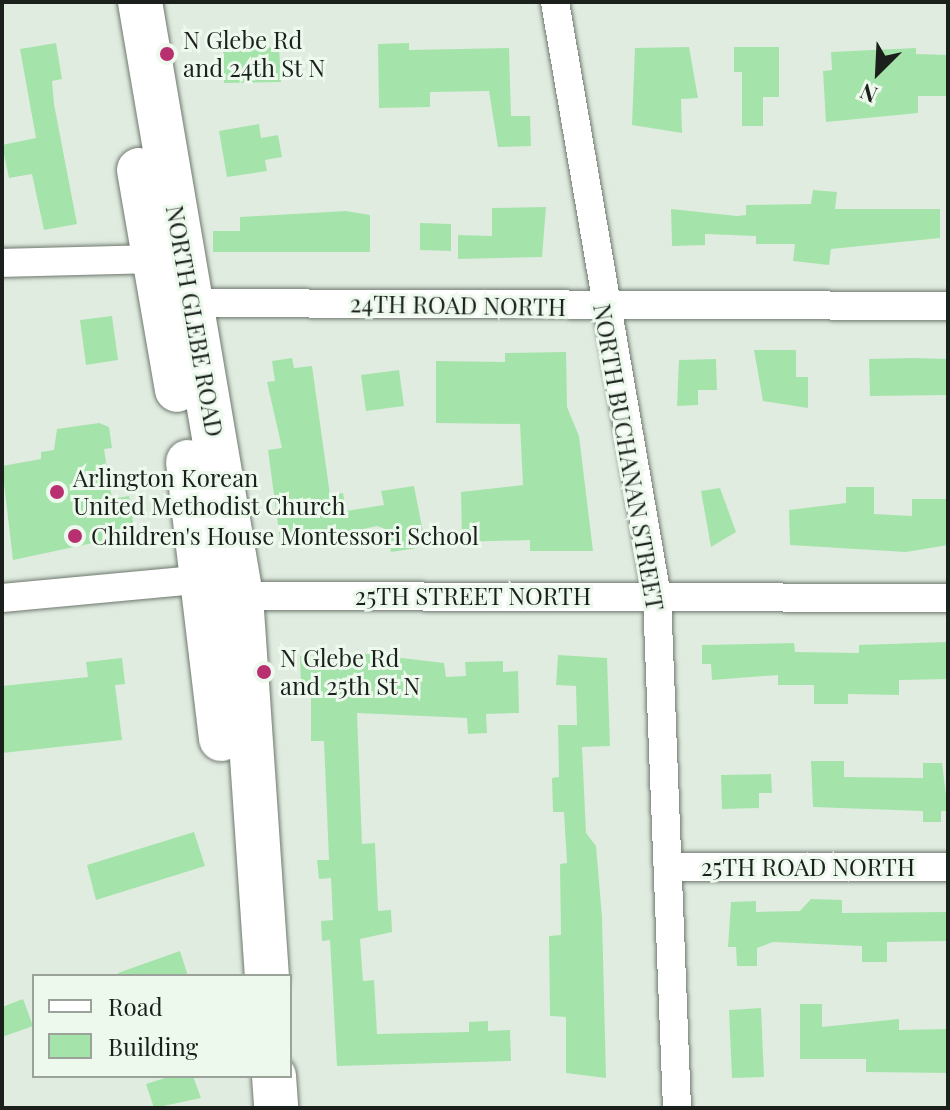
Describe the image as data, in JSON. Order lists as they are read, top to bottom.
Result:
{
  "streets": {
    "main road": ["NORTH GLEBE ROAD"],
    "street": [
      "24TH ROAD NORTH",
      "NORTH BUCHANAN STREET",
      "25TH STREET NORTH",
      "25TH ROAD NORTH"
    ]
  },
  "crossings": [
    ["24TH ROAD NORTH", "NORTH GLEBE ROAD"],
    ["24TH ROAD NORTH", "NORTH BUCHANAN STREET"],
    ["NORTH GLEBE ROAD", "25TH STREET NORTH"],
    ["NORTH BUCHANAN STREET", "25TH STREET NORTH"],
    ["NORTH BUCHANAN STREET", "25TH ROAD NORTH"]
  ],
  "places": [
    "N Glebe Rd and 24th St N",
    "Arlington Korean United Methodist Church",
    "Children's House Montessori School",
    "N Glebe Rd and 25th St N"
  ],
  "legend": ["Road", "Building"],
  "north": "bottom left"
}
